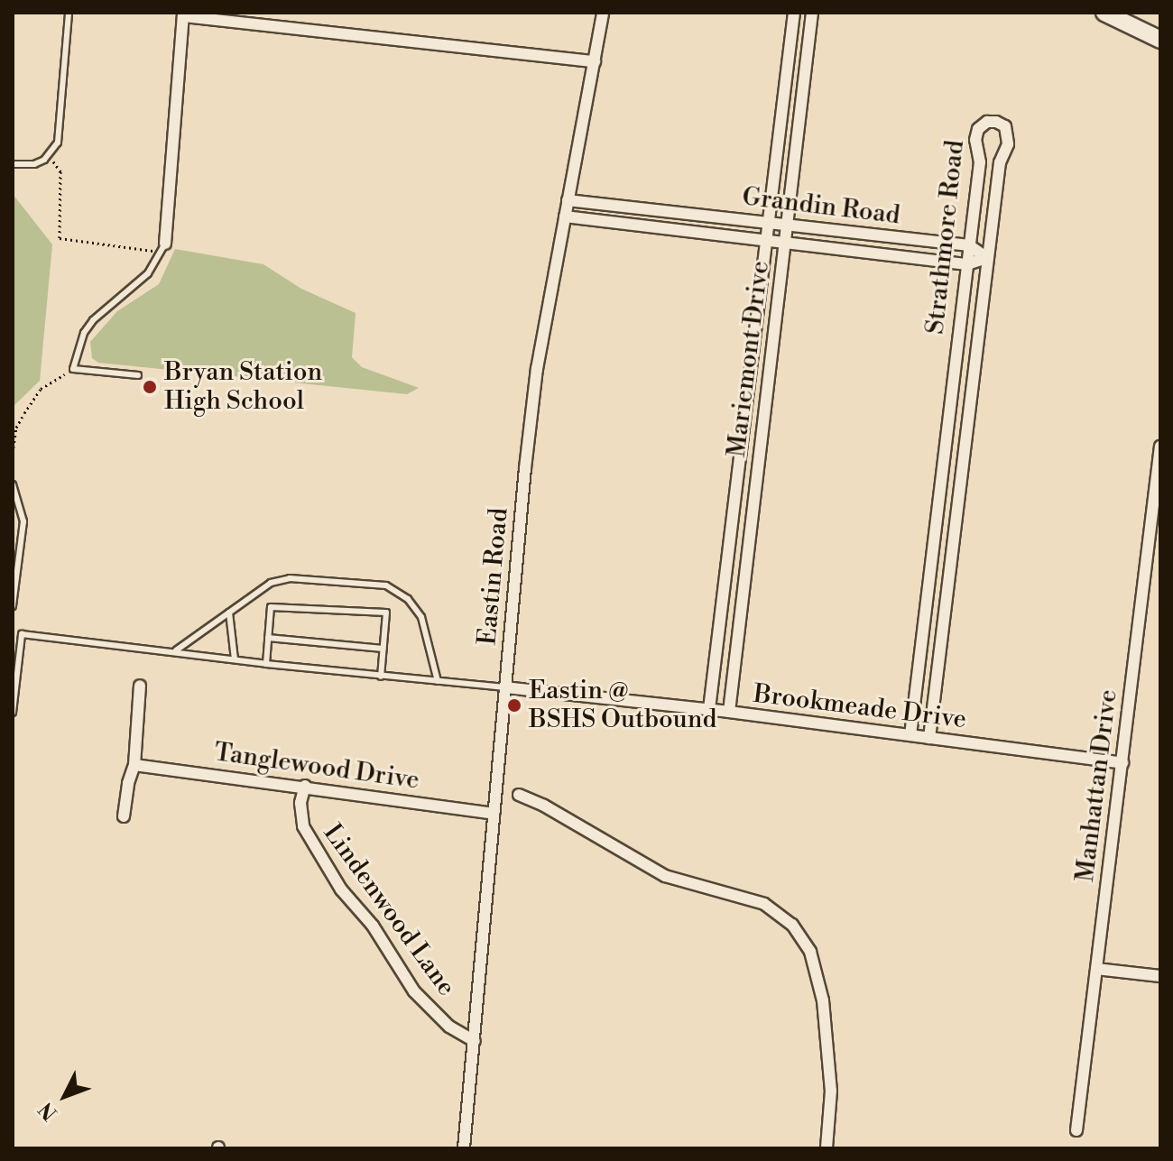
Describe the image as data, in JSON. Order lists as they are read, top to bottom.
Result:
{
  "streets": {
    "street": [
      "Grandin Road",
      "Strathmore Road",
      "Mariemont Drive",
      "Eastin Road",
      "Brookmeade Drive",
      "Tanglewood Drive",
      "Manhattan Drive",
      "Lindenwood Lane"
    ]
  },
  "crossings": [
    ["Grandin Road", "Strathmore Road"],
    ["Grandin Road", "Mariemont Drive"],
    ["Grandin Road", "Eastin Road"],
    ["Strathmore Road", "Brookmeade Drive"],
    ["Mariemont Drive", "Brookmeade Drive"],
    ["Eastin Road", "Brookmeade Drive"],
    ["Eastin Road", "Tanglewood Drive"],
    ["Eastin Road", "Lindenwood Lane"],
    ["Brookmeade Drive", "Manhattan Drive"],
    ["Tanglewood Drive", "Lindenwood Lane"]
  ],
  "places": ["Bryan Station High School", "Eastin @ BSHS Outbound"],
  "north": "bottom left"
}
